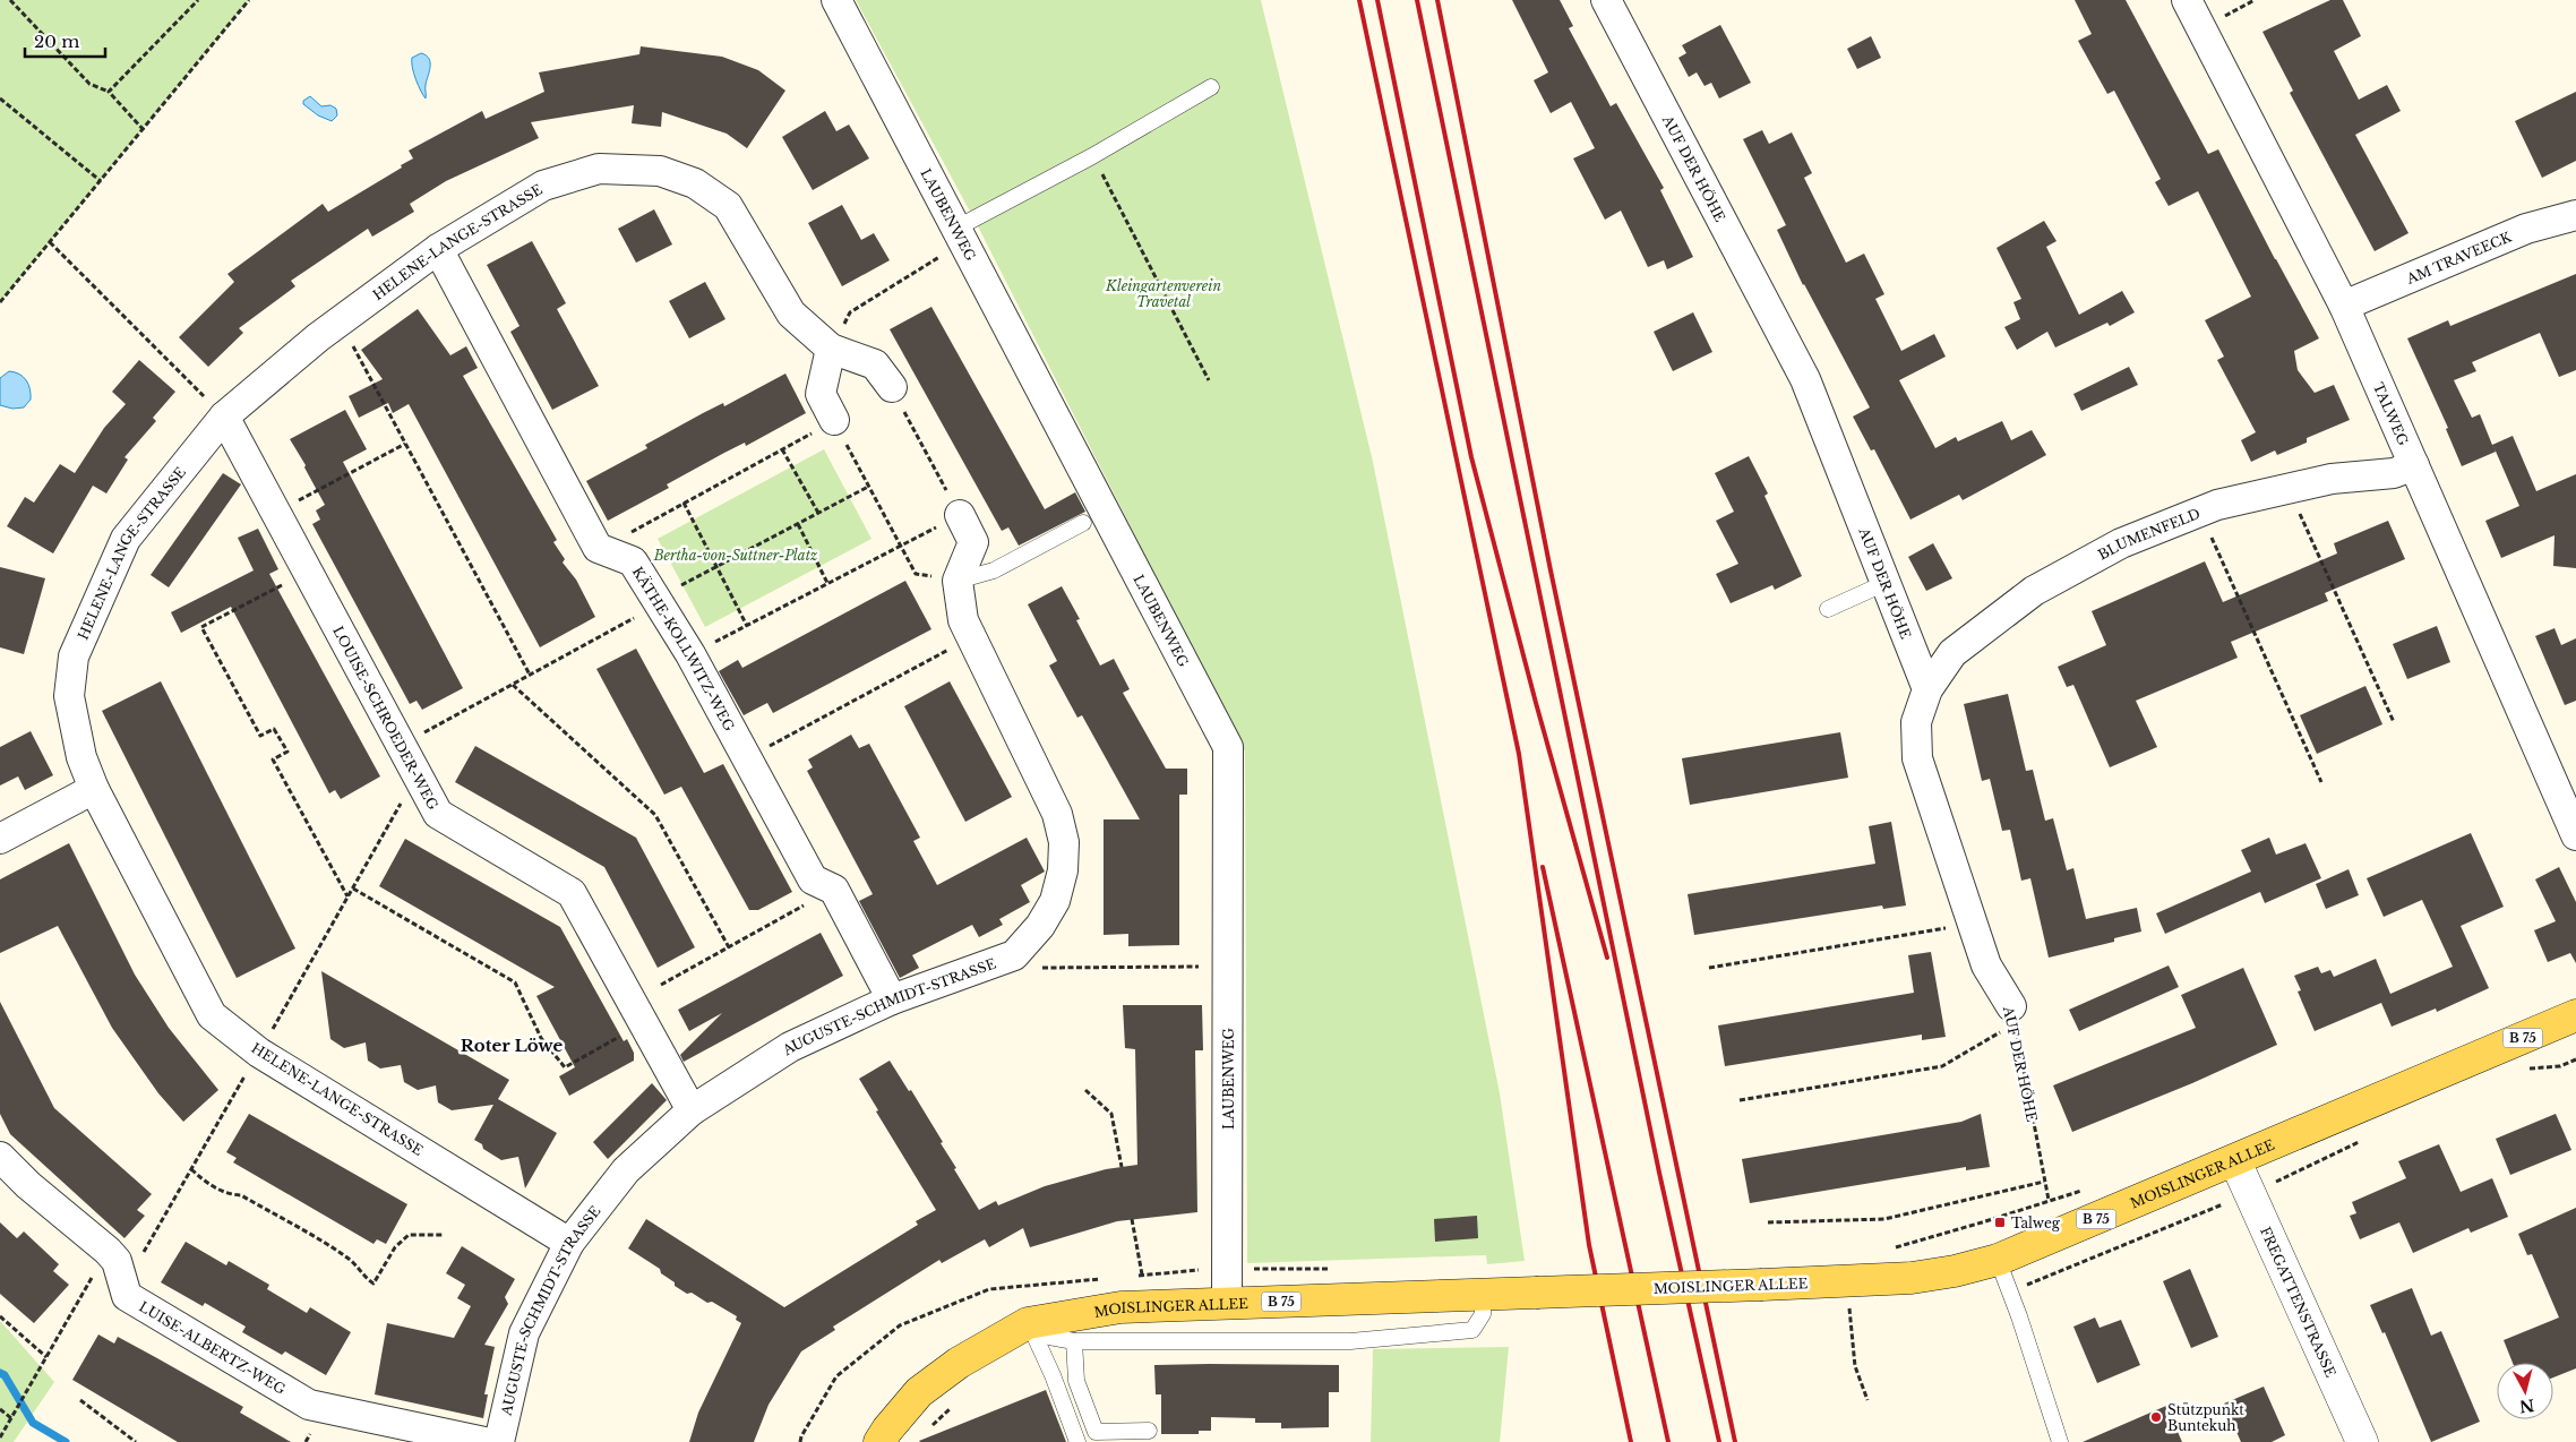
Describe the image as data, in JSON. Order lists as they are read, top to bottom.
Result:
{
  "streets": {
    "main road": ["B 75", "MOISLINGER ALLEE"],
    "street": [
      "AUF DER HÖHE",
      "LAUBENWEG",
      "HELENE-LANGE-STRASSE",
      "AM TRAVEECK",
      "TALWEG",
      "BLUMENFELD",
      "KÄTHE-KOLLWITZ-WEG",
      "LOUISE-SCHROEDER-WEG",
      "AUGUSTE-SCHMIDT-STRASSE",
      "FREGATTENSTRASSE",
      "LUISE-ALBERTZ-WEG"
    ]
  },
  "crossings": [
    ["AUF DER HÖHE", "BLUMENFELD"],
    ["LAUBENWEG", "MOISLINGER ALLEE"],
    ["HELENE-LANGE-STRASSE", "KÄTHE-KOLLWITZ-WEG"],
    ["HELENE-LANGE-STRASSE", "LOUISE-SCHROEDER-WEG"],
    ["HELENE-LANGE-STRASSE", "AUGUSTE-SCHMIDT-STRASSE"],
    ["AM TRAVEECK", "TALWEG"],
    ["TALWEG", "BLUMENFELD"],
    ["LOUISE-SCHROEDER-WEG", "AUGUSTE-SCHMIDT-STRASSE"],
    ["MOISLINGER ALLEE", "FREGATTENSTRASSE"]
  ],
  "districts": ["Roter Löwe"],
  "parks": ["Kleingartenverein Travetal", "Bertha-von-Suttner-Platz"],
  "places": {
    "transit": ["Talweg"],
    "other": ["Stützpunkt Buntekuh"]
  },
  "scale_bar": "20 m",
  "north": "bottom"
}
